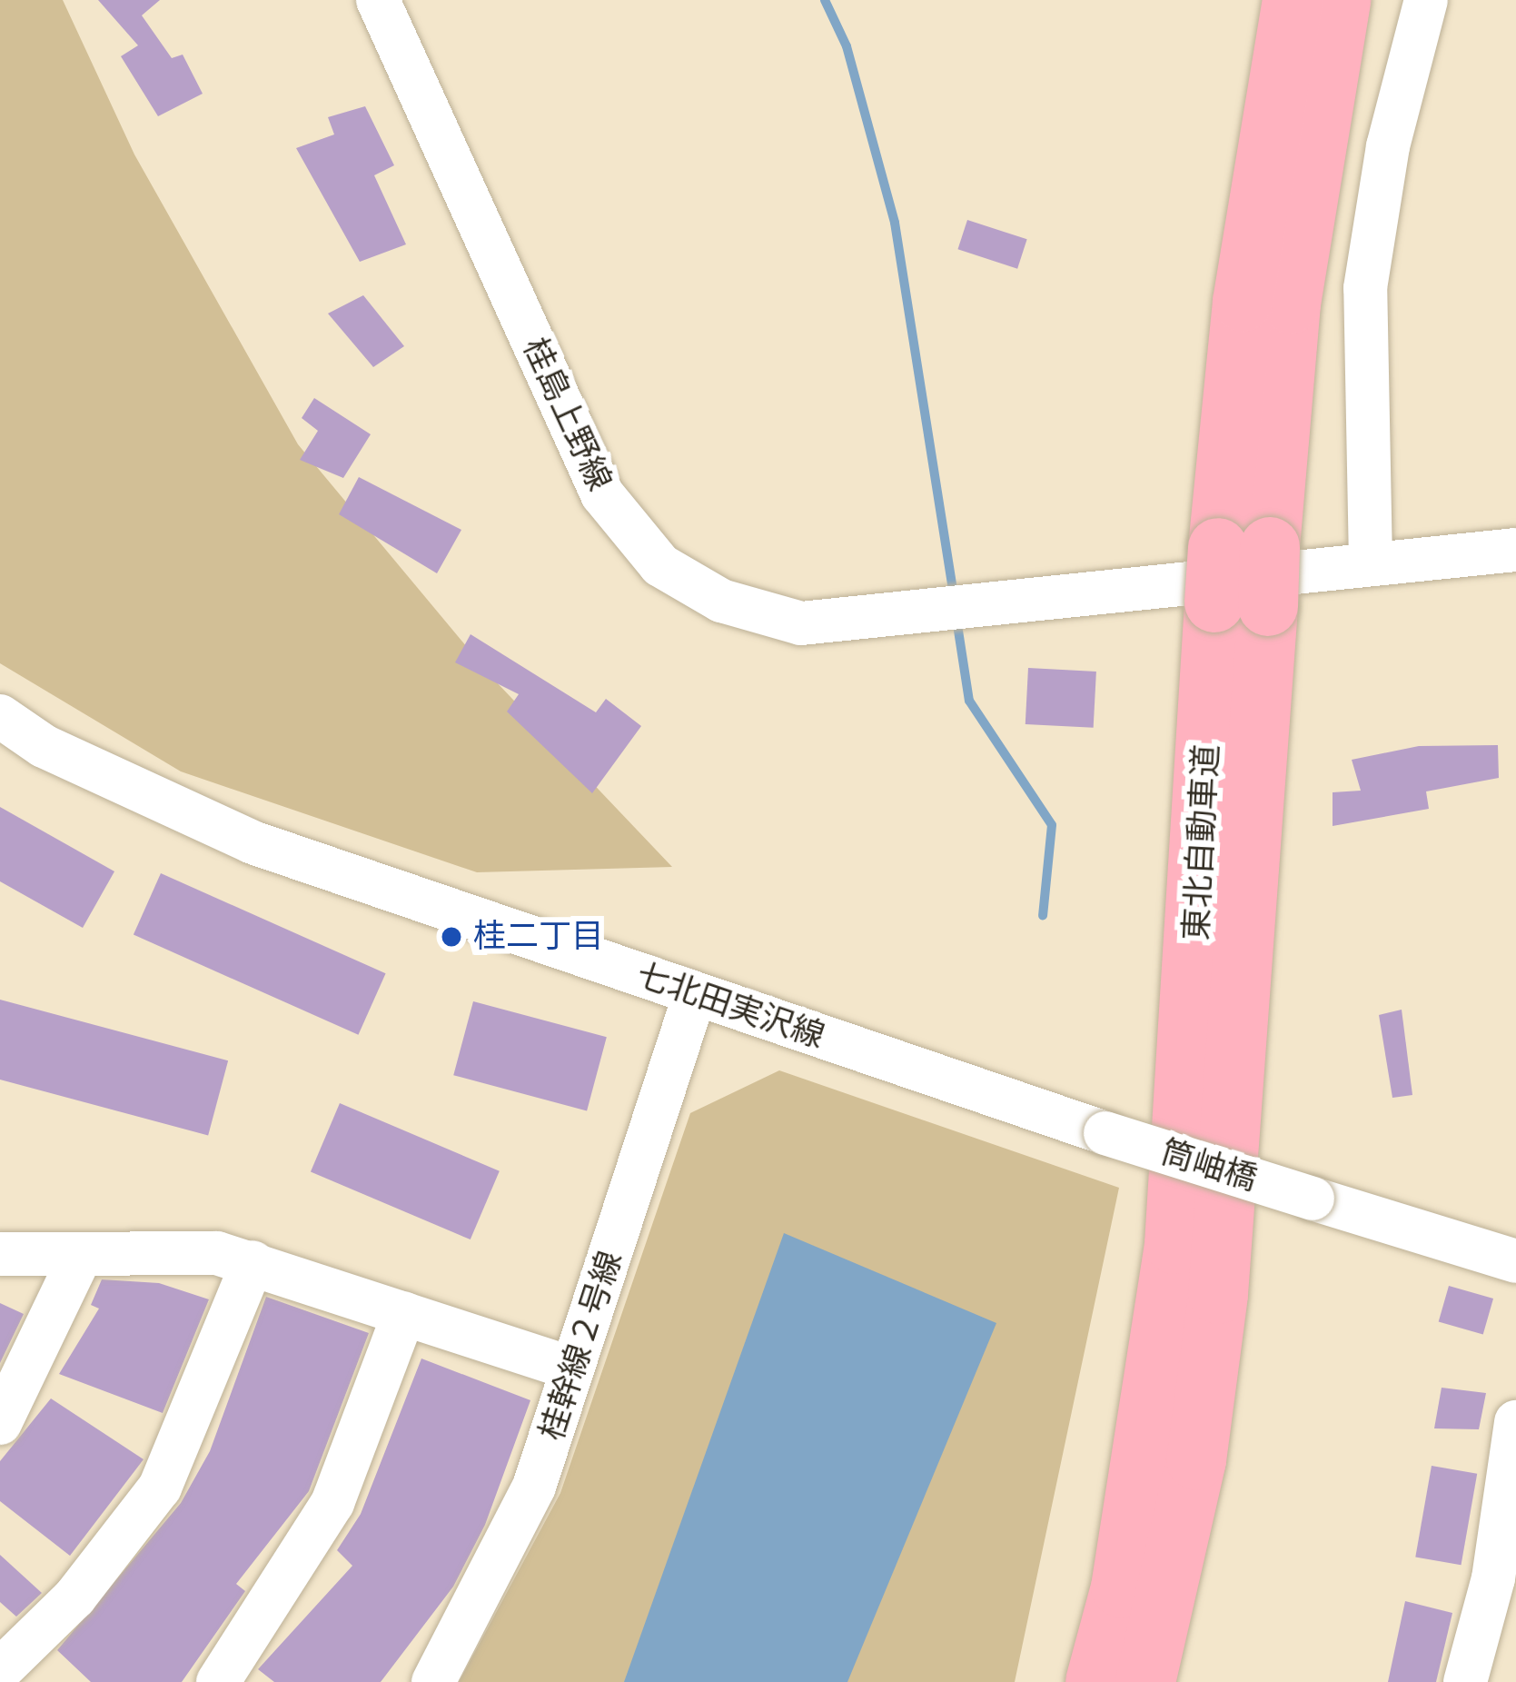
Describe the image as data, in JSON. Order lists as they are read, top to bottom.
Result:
{
  "streets": {
    "highway": ["東北自動車道"],
    "street": [
      "桂島上野線",
      "七北田実沢線",
      "筒岫橋",
      "桂幹線２号線"
    ]
  },
  "crossings": [
    ["七北田実沢線", "筒岫橋"],
    ["七北田実沢線", "桂幹線２号線"]
  ],
  "places": ["桂二丁目"]
}
